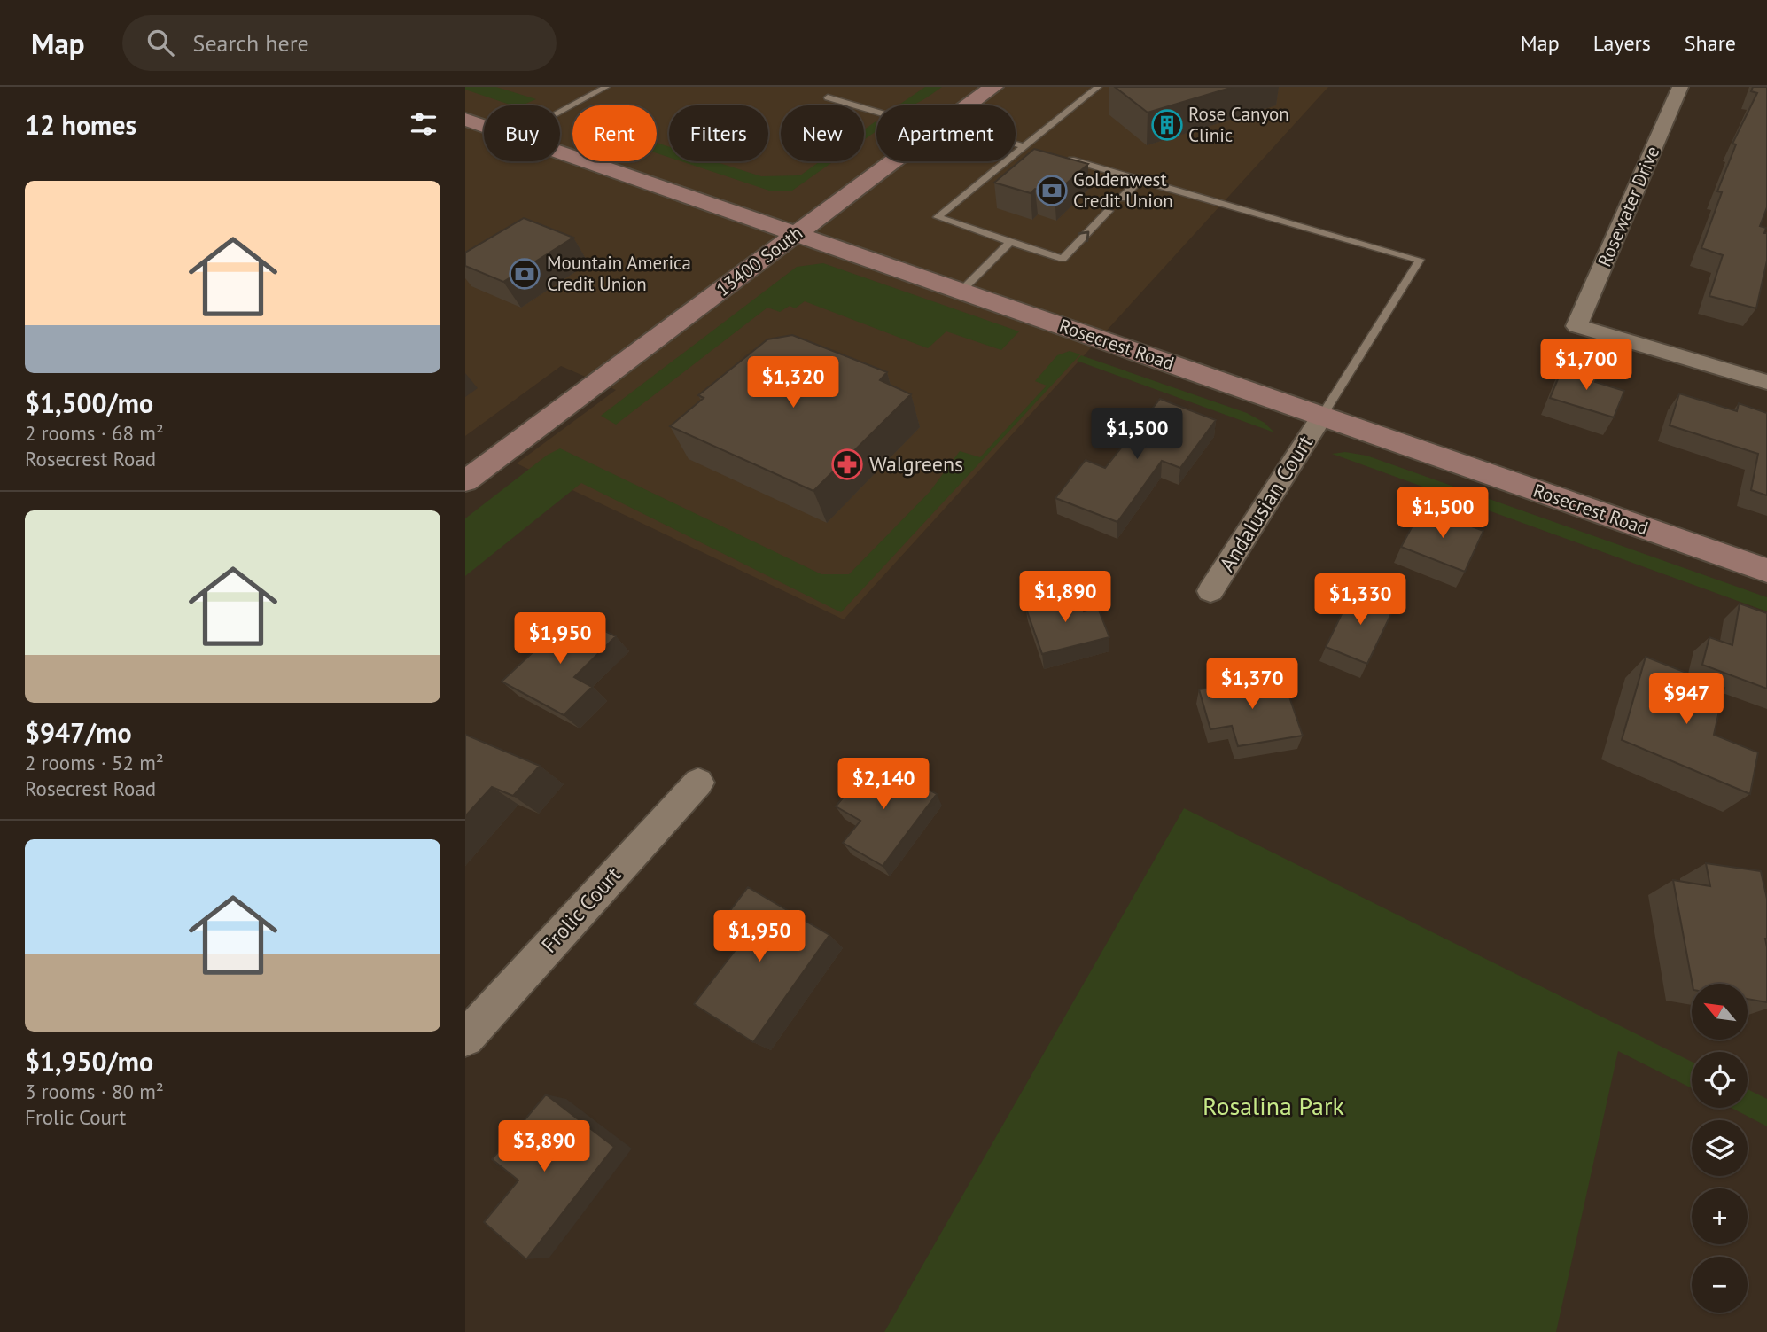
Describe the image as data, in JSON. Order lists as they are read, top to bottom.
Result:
{
  "streets": {
    "main road": ["13400 South", "Rosecrest Road"],
    "street": ["Rosewater Drive", "Andalusian Court", "Frolic Court"]
  },
  "crossings": [
    ["13400 South", "Rosecrest Road"],
    ["Rosecrest Road", "Andalusian Court"]
  ],
  "parks": ["Rosalina Park"],
  "places": {
    "building": ["Rose Canyon Clinic"],
    "bank": ["Goldenwest Credit Union", "Mountain America Credit Union"],
    "pharmacy": ["Walgreens"]
  },
  "north": "top left",
  "page": {
    "header": "Map",
    "search": "Search here",
    "nav": ["Map", "Layers", "Share"],
    "heading": "12 homes",
    "chip": [
      "Buy",
      "Rent",
      "Filters",
      "New",
      "Apartment"
    ],
    "list": [
      {
        "name": "$1,500/mo",
        "note": "2 rooms · 68 m² · Rosecrest Road"
      },
      {
        "name": "$947/mo",
        "note": "2 rooms · 52 m² · Rosecrest Road"
      },
      {
        "name": "$1,950/mo",
        "note": "3 rooms · 80 m² · Frolic Court"
      }
    ],
    "price": [
      "$1,700",
      "$1,320",
      "$1,500",
      "$1,500",
      "$1,890",
      "$1,330",
      "$1,950",
      "$1,370",
      "$947",
      "$2,140",
      "$1,950",
      "$3,890"
    ],
    "map_buttons": ["+", "−"]
  }
}
